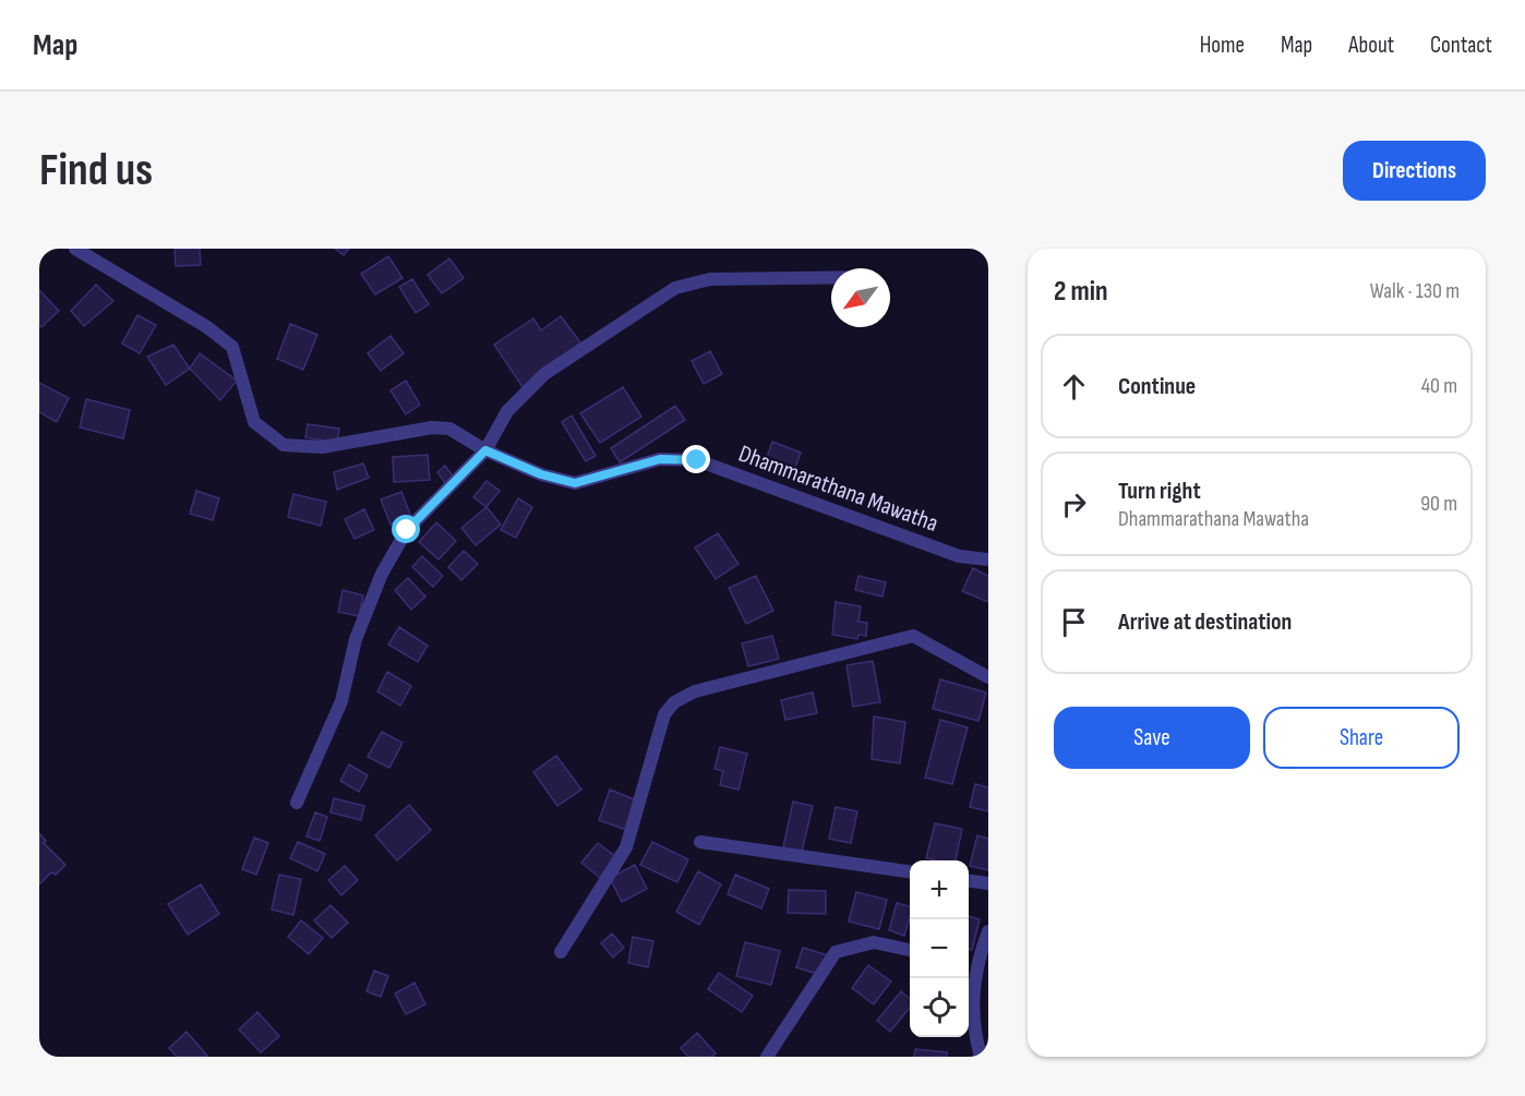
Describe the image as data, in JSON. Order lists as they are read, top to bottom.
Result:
{
  "streets": {
    "street": ["Dhammarathana Mawatha"]
  },
  "north": "bottom left",
  "page": {
    "header": "Map",
    "nav": [
      "Home",
      "Map",
      "About",
      "Contact"
    ],
    "buttons": [
      "Directions",
      ["Save", "Share"]
    ],
    "title": "Find us",
    "heading": ["2 min", "Walk · 130 m"],
    "list": [
      ["Continue", "40 m"],
      ["Turn right", "Dhammarathana Mawatha", "90 m"],
      "Arrive at destination"
    ],
    "map_buttons": ["+", "−"]
  }
}
